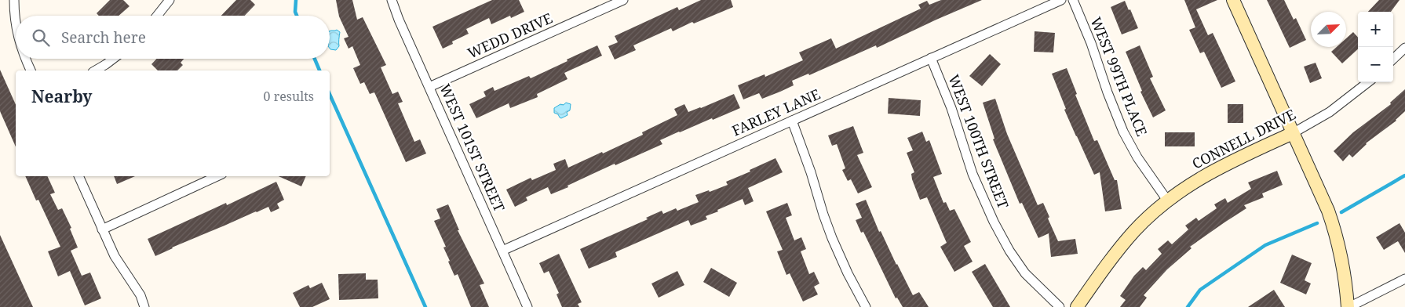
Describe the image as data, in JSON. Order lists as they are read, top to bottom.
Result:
{
  "streets": {
    "street": [
      "WEDD DRIVE",
      "WEST 99TH PLACE",
      "FARLEY LANE",
      "CONNELL DRIVE",
      "WEST 100TH STREET",
      "WEST 101ST STREET"
    ]
  },
  "crossings": [
    ["WEDD DRIVE", "WEST 101ST STREET"],
    ["WEST 99TH PLACE", "CONNELL DRIVE"],
    ["FARLEY LANE", "WEST 100TH STREET"],
    ["FARLEY LANE", "WEST 101ST STREET"]
  ],
  "north": "top right",
  "page": {
    "map_buttons": ["+", "−"],
    "search": "Search here",
    "heading": ["Nearby", "0 results"]
  }
}
